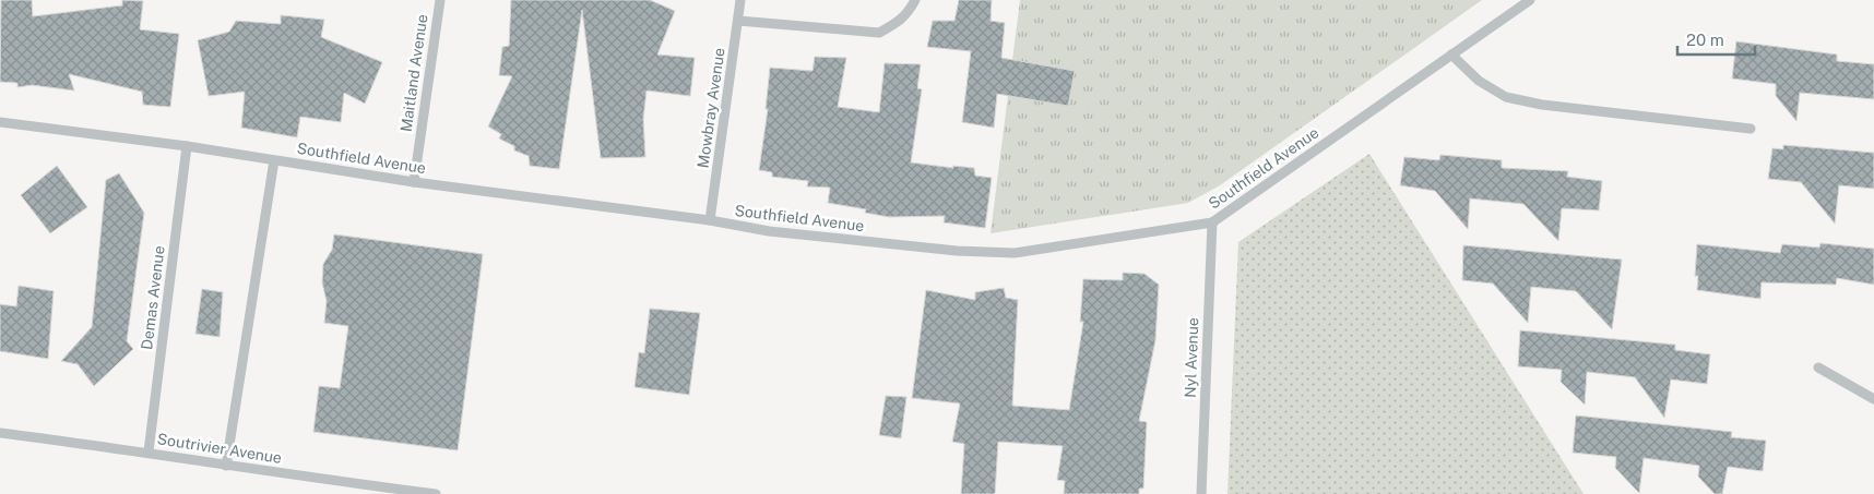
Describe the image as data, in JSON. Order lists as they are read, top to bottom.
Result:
{
  "streets": {
    "street": [
      "Maitland Avenue",
      "Mowbray Avenue",
      "Southfield Avenue",
      "Demas Avenue",
      "Nyl Avenue",
      "Soutrivier Avenue"
    ]
  },
  "crossings": [
    ["Maitland Avenue", "Southfield Avenue"],
    ["Mowbray Avenue", "Southfield Avenue"],
    ["Southfield Avenue", "Demas Avenue"],
    ["Southfield Avenue", "Nyl Avenue"],
    ["Demas Avenue", "Soutrivier Avenue"]
  ],
  "scale_bar": "20 m"
}
